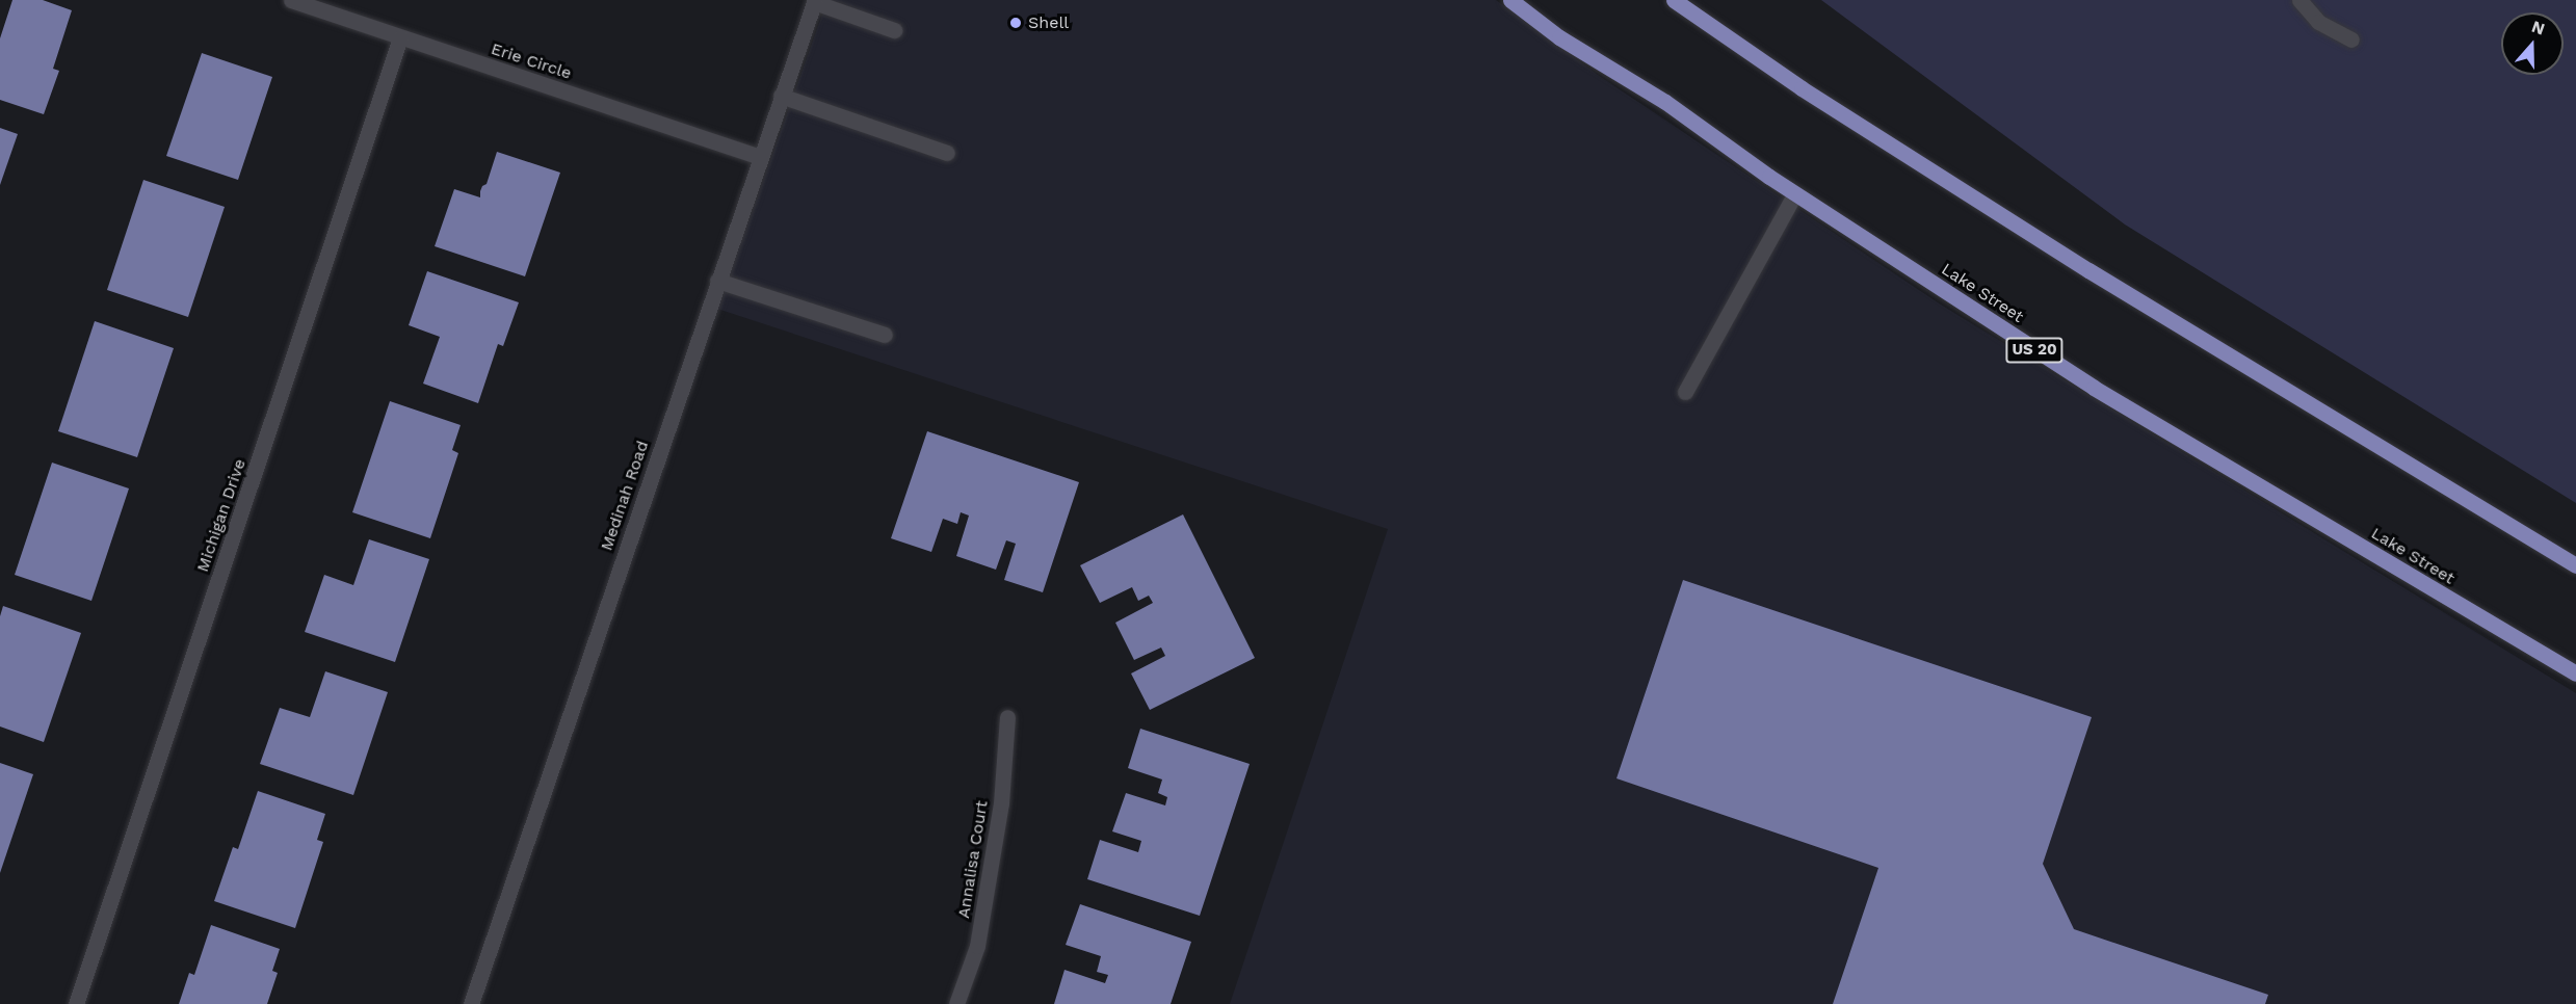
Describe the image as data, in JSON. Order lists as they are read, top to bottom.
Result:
{
  "streets": {
    "main road": ["Lake Street", "US 20"],
    "street": [
      "Erie Circle",
      "Medinah Road",
      "Michigan Drive",
      "Annalisa Court"
    ]
  },
  "crossings": [
    ["Erie Circle", "Medinah Road"],
    ["Erie Circle", "Michigan Drive"]
  ],
  "places": ["Shell"],
  "north": "top"
}
